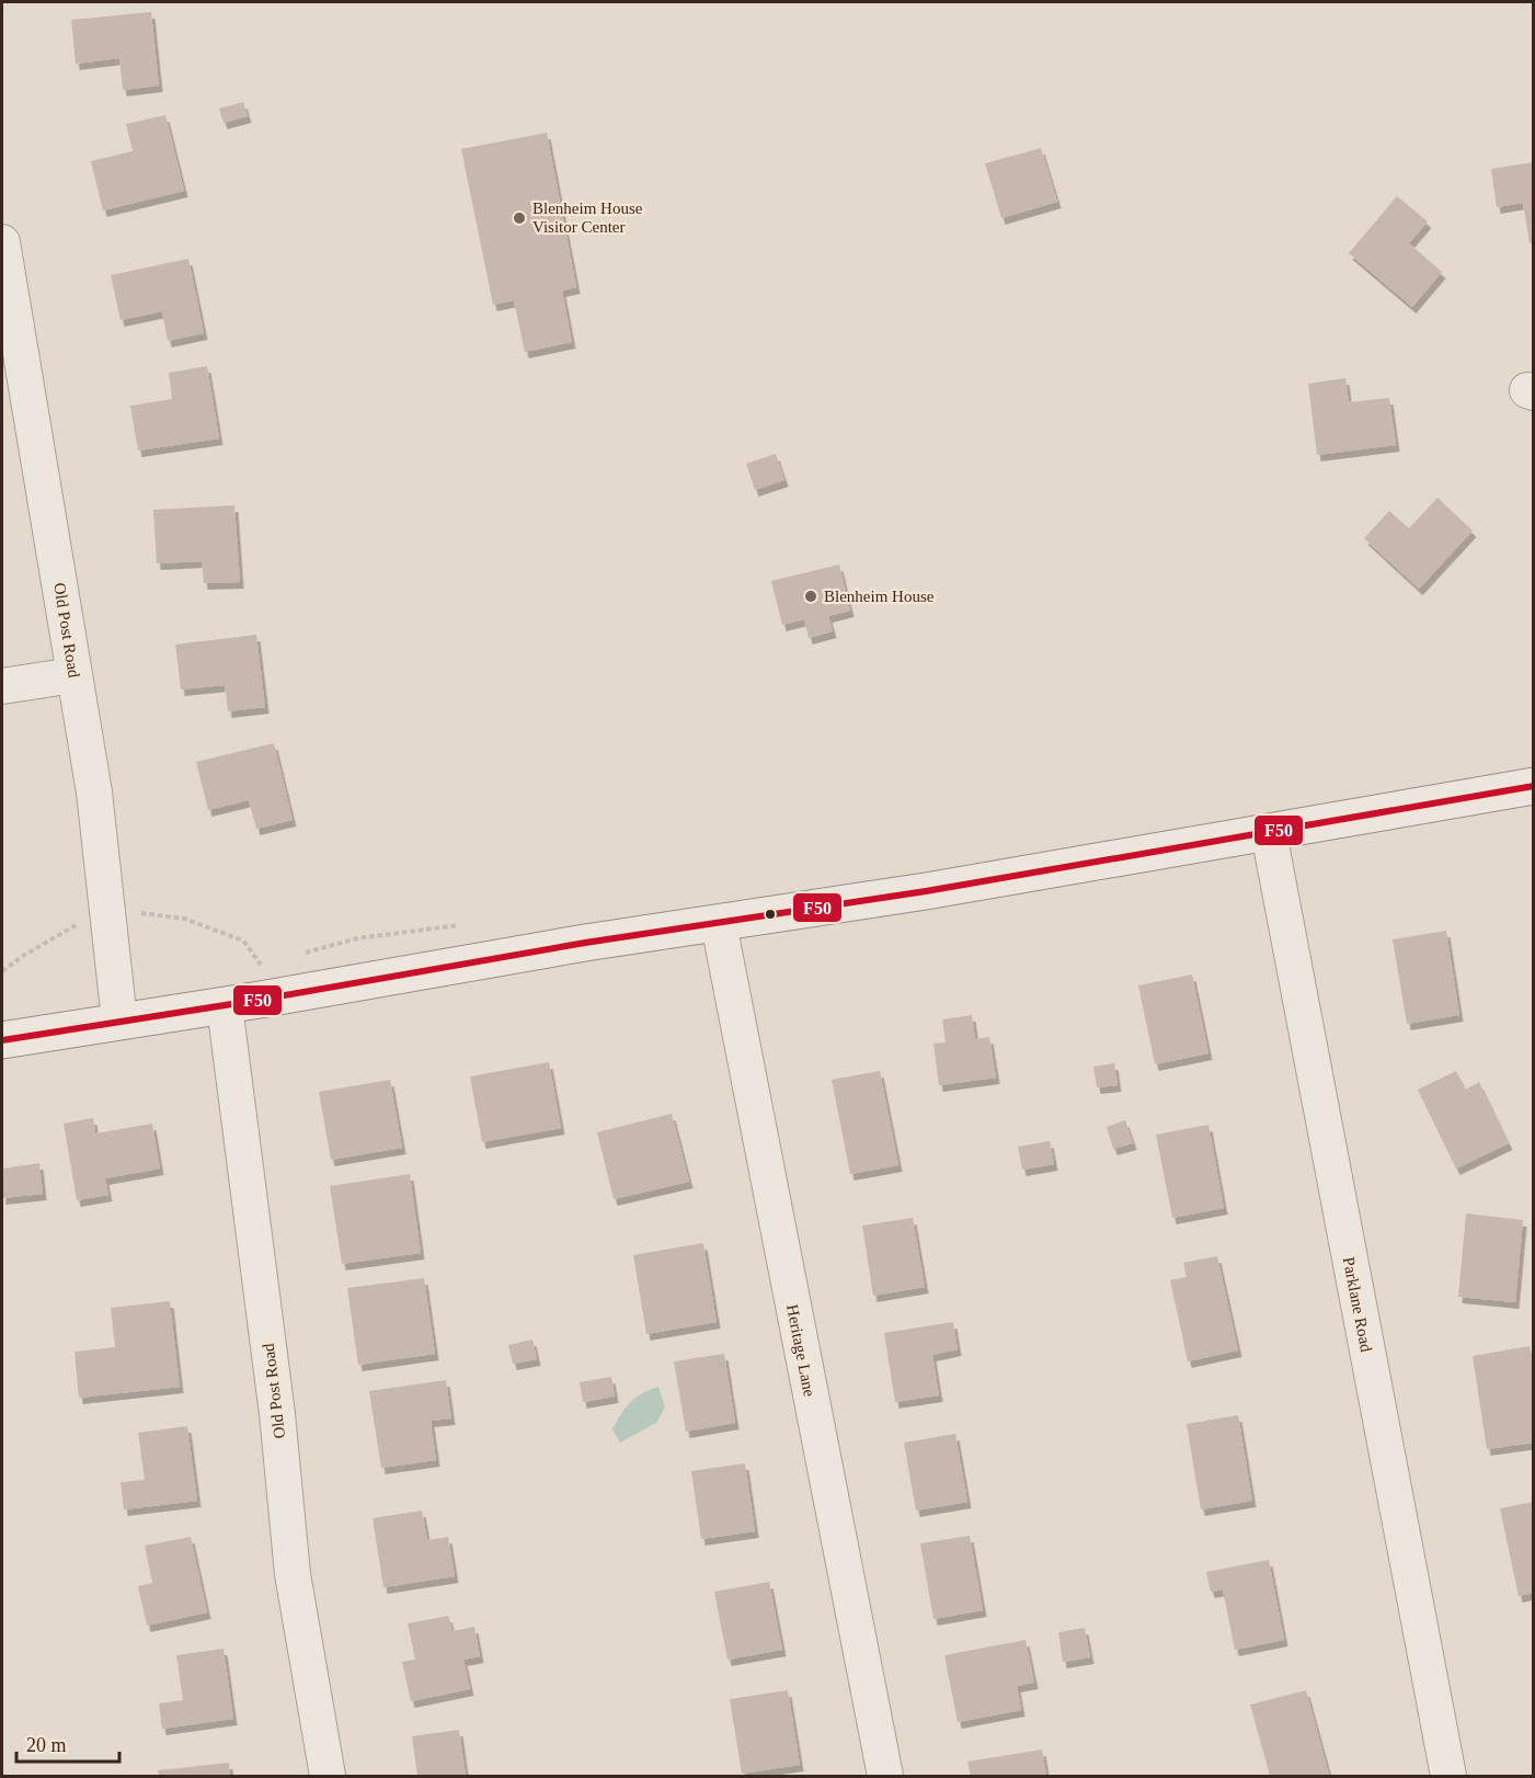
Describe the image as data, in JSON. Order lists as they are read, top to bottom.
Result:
{
  "streets": {
    "street": ["Old Post Road", "Parklane Road", "Heritage Lane"]
  },
  "places": ["Blenheim House Visitor Center", "Blenheim House"],
  "lines": ["transit line F50"],
  "scale_bar": "20 m"
}
